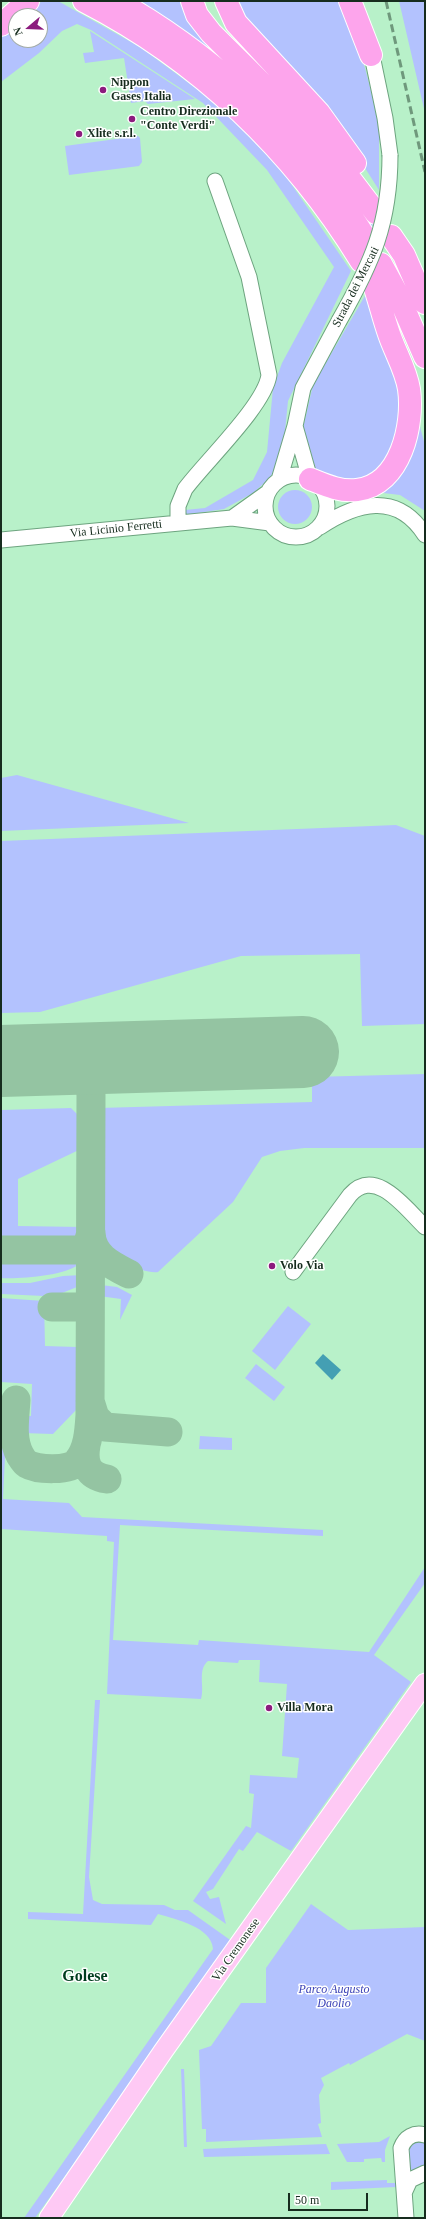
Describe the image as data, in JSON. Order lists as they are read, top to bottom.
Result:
{
  "streets": {
    "main road": ["Via Cremonese"],
    "street": ["Strada dei Mercati", "Via Licinio Ferretti"]
  },
  "crossings": [
    ["Strada dei Mercati", "Via Licinio Ferretti"]
  ],
  "districts": ["Golese"],
  "parks": ["Parco Augusto Daolio"],
  "places": [
    "Nippon Gases Italia",
    "Centro Direzionale \"Conte Verdi\"",
    "Xlite s.r.l.",
    "Volo Via",
    "Villa Mora"
  ],
  "scale_bar": "50 m",
  "north": "left"
}
